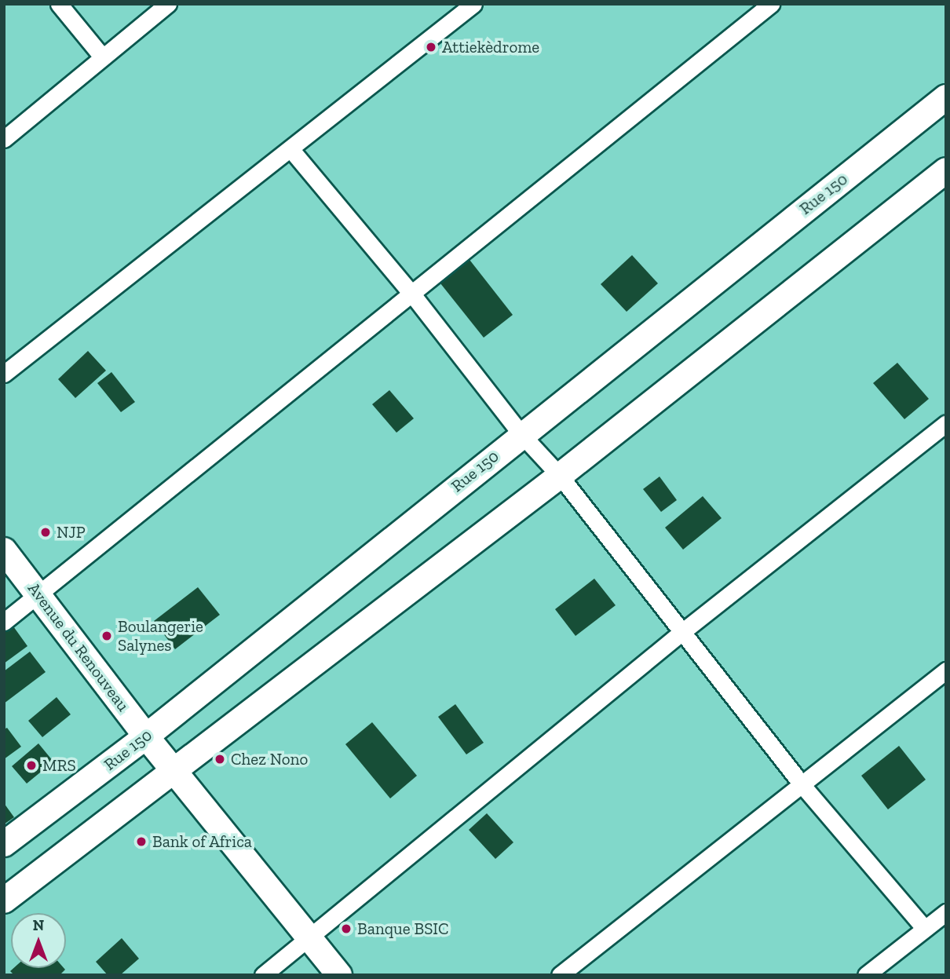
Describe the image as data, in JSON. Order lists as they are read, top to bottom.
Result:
{
  "streets": {
    "main road": ["Rue 150", "Avenue du Renouveau"]
  },
  "crossings": [
    ["Rue 150", "Avenue du Renouveau"]
  ],
  "places": [
    "Attiekèdrome",
    "NJP",
    "Boulangerie Salynes",
    "Chez Nono",
    "MRS",
    "Bank of Africa",
    "Banque BSIC"
  ],
  "north": "top"
}
